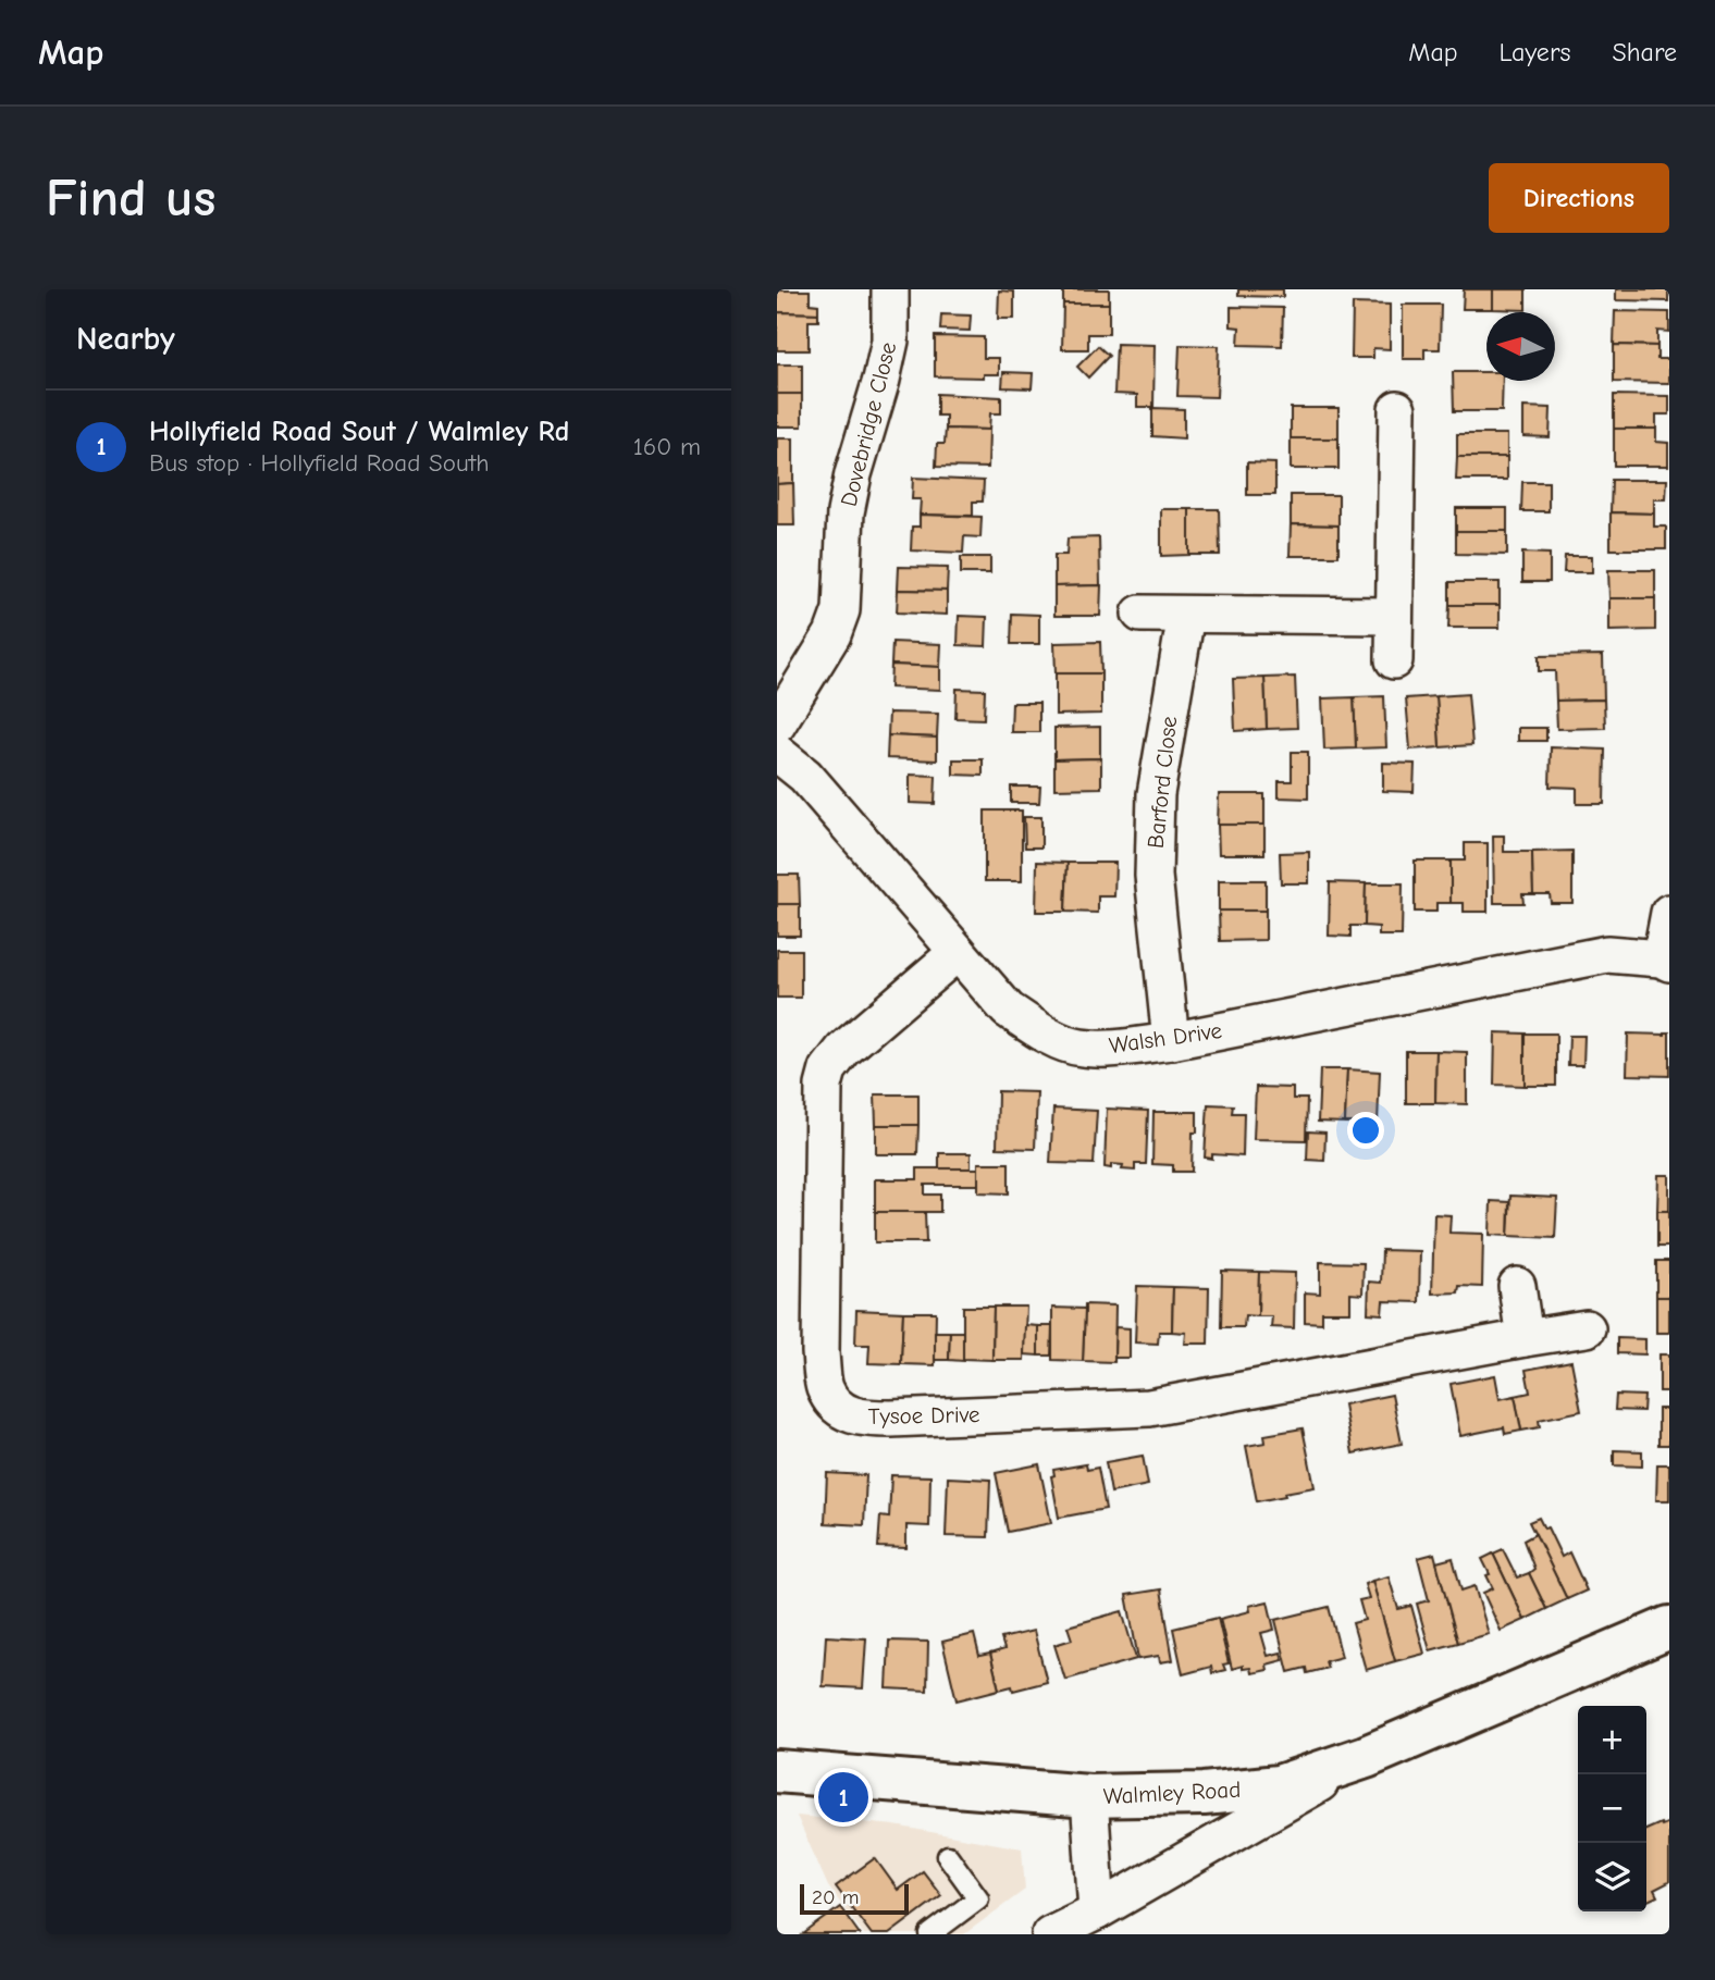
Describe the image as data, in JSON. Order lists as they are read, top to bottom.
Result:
{
  "streets": {
    "main road": ["Walmley Road"],
    "street": [
      "Dovebridge Close",
      "Barford Close",
      "Walsh Drive",
      "Tysoe Drive"
    ]
  },
  "crossings": [
    ["Barford Close", "Walsh Drive"],
    ["Walsh Drive", "Tysoe Drive"]
  ],
  "scale_bar": "20 m",
  "north": "left",
  "page": {
    "header": "Map",
    "nav": ["Map", "Layers", "Share"],
    "buttons": "Directions",
    "title": "Find us",
    "heading": "Nearby",
    "list": [
      {
        "mark": "1",
        "name": "Hollyfield Road Sout / Walmley Rd",
        "note": "Bus stop · Hollyfield Road South",
        "value": "160 m"
      }
    ],
    "map_buttons": ["+", "−"],
    "pins": "1",
    "scale": "20 m"
  }
}
